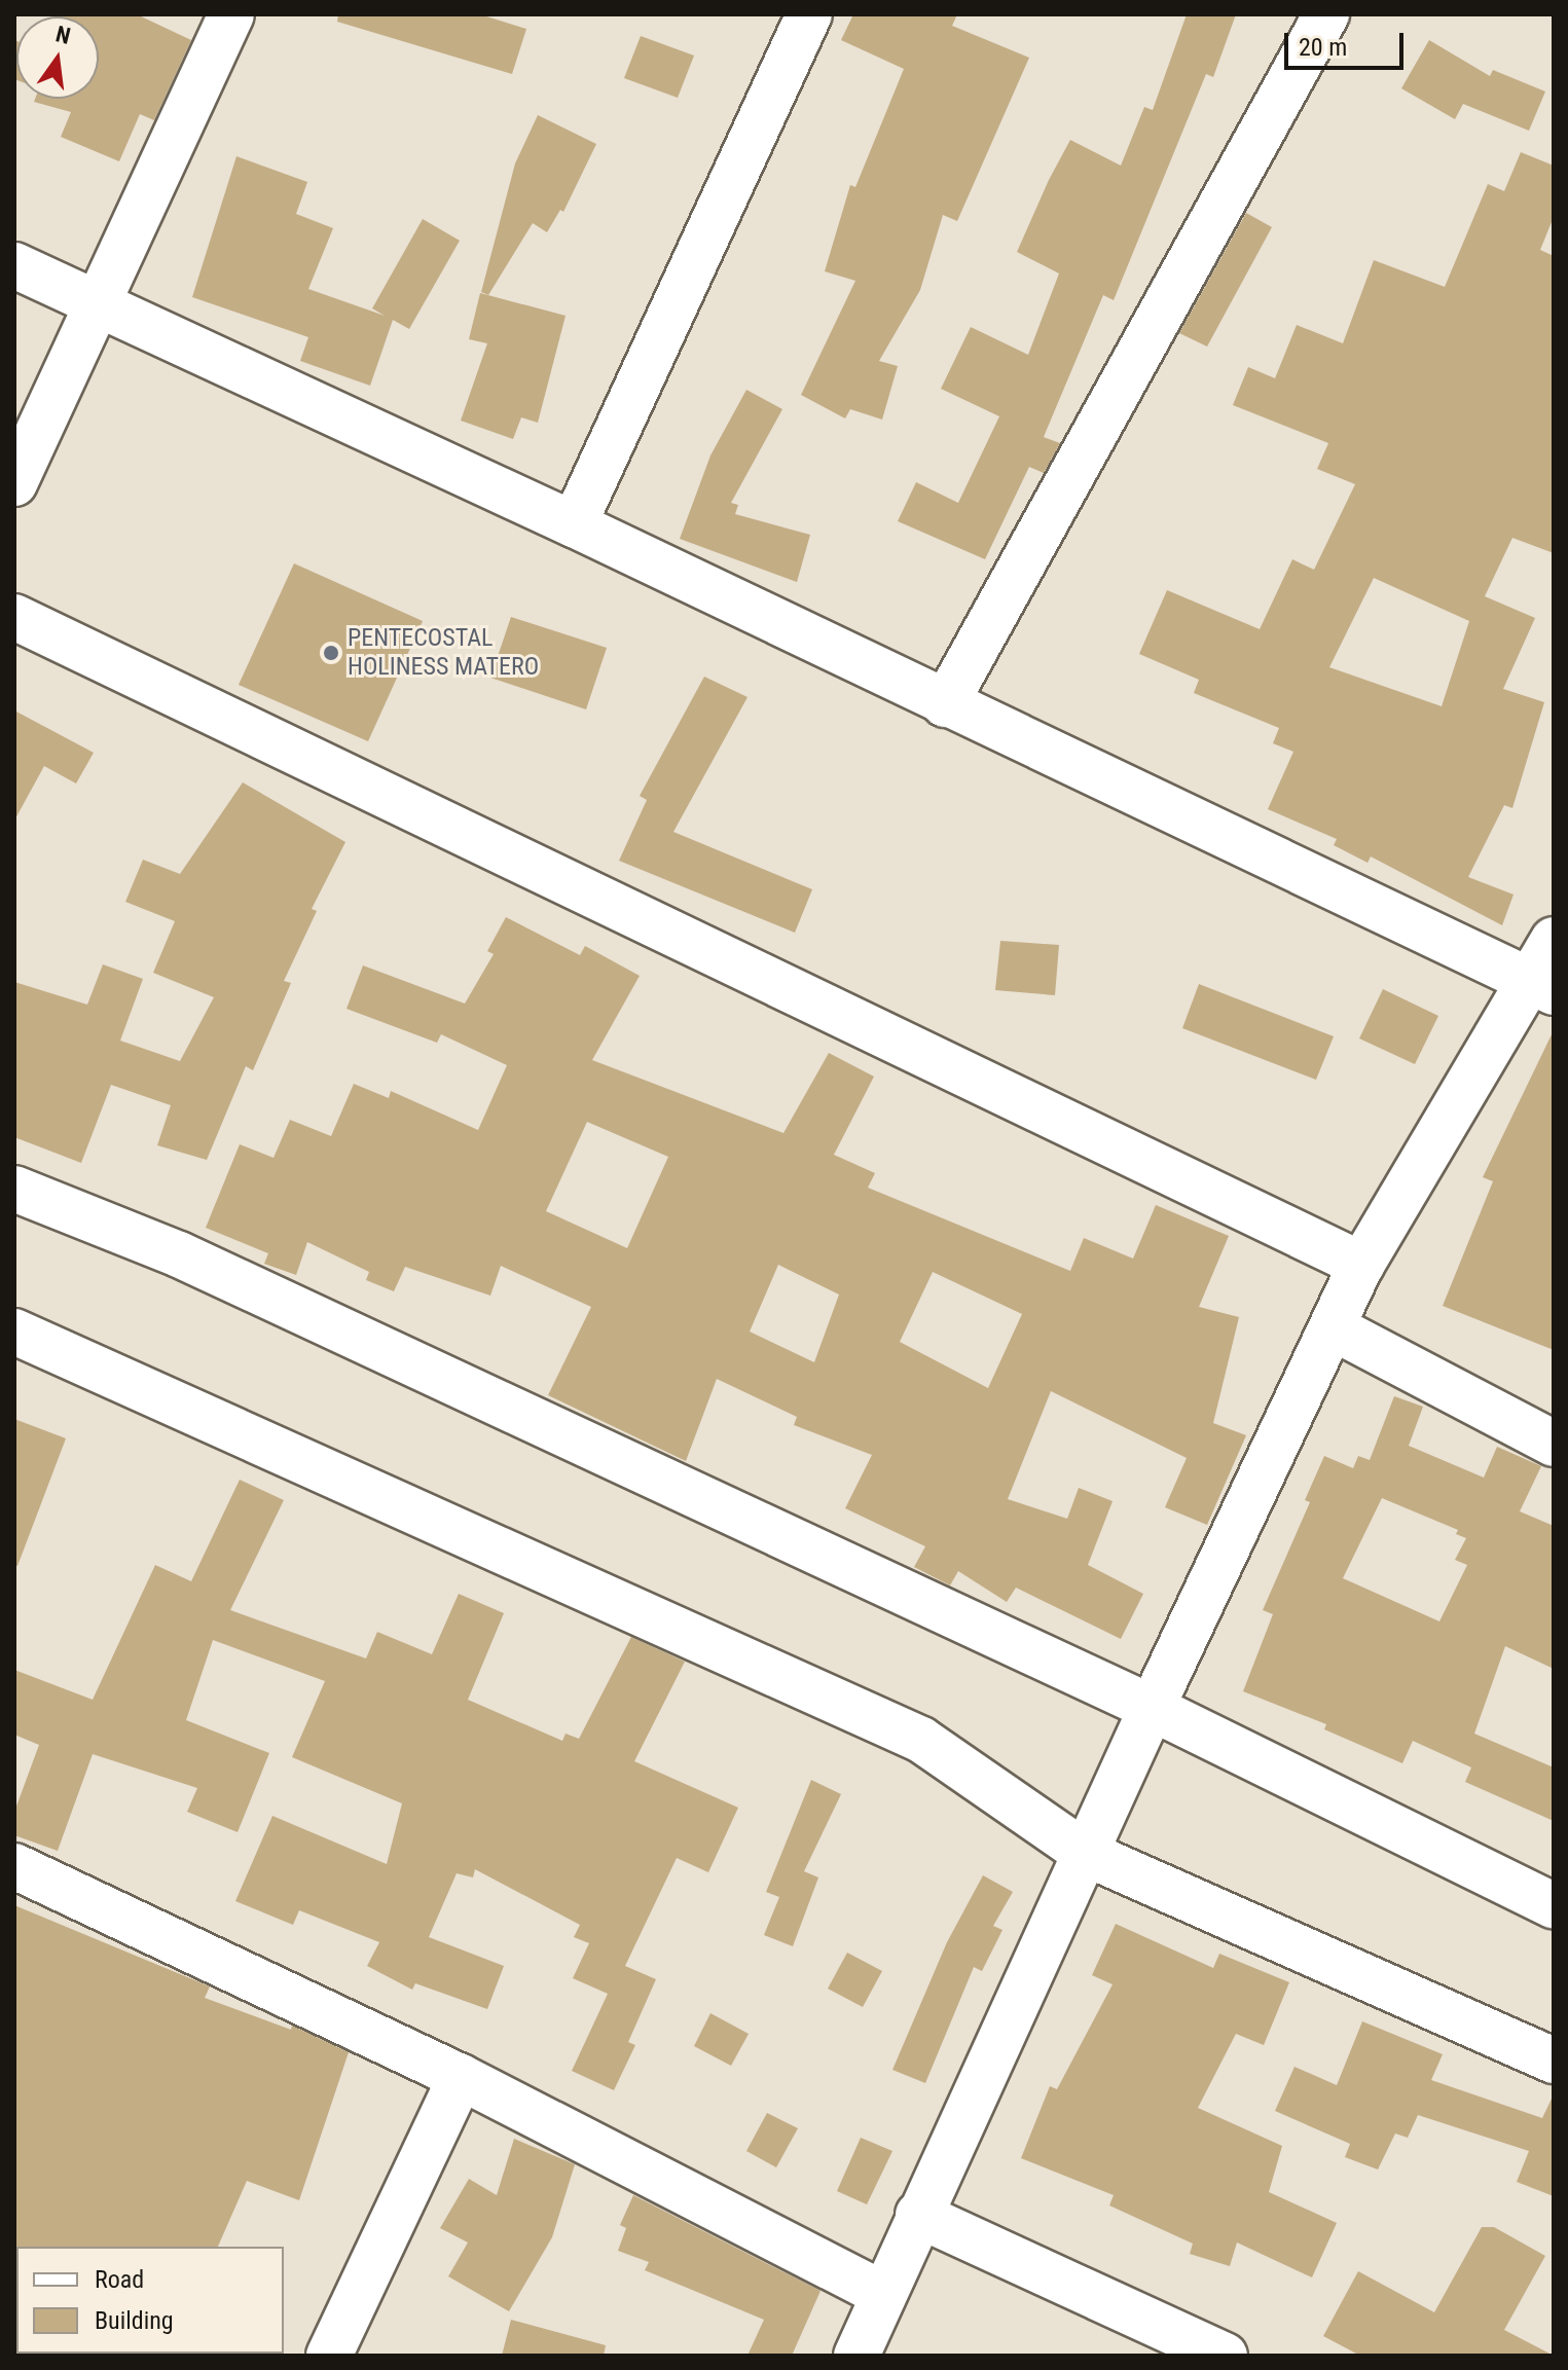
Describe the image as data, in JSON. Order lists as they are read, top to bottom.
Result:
{
  "places": ["PENTECOSTAL HOLINESS MATERO"],
  "legend": ["Road", "Building"],
  "scale_bar": "20 m",
  "north": "top"
}
